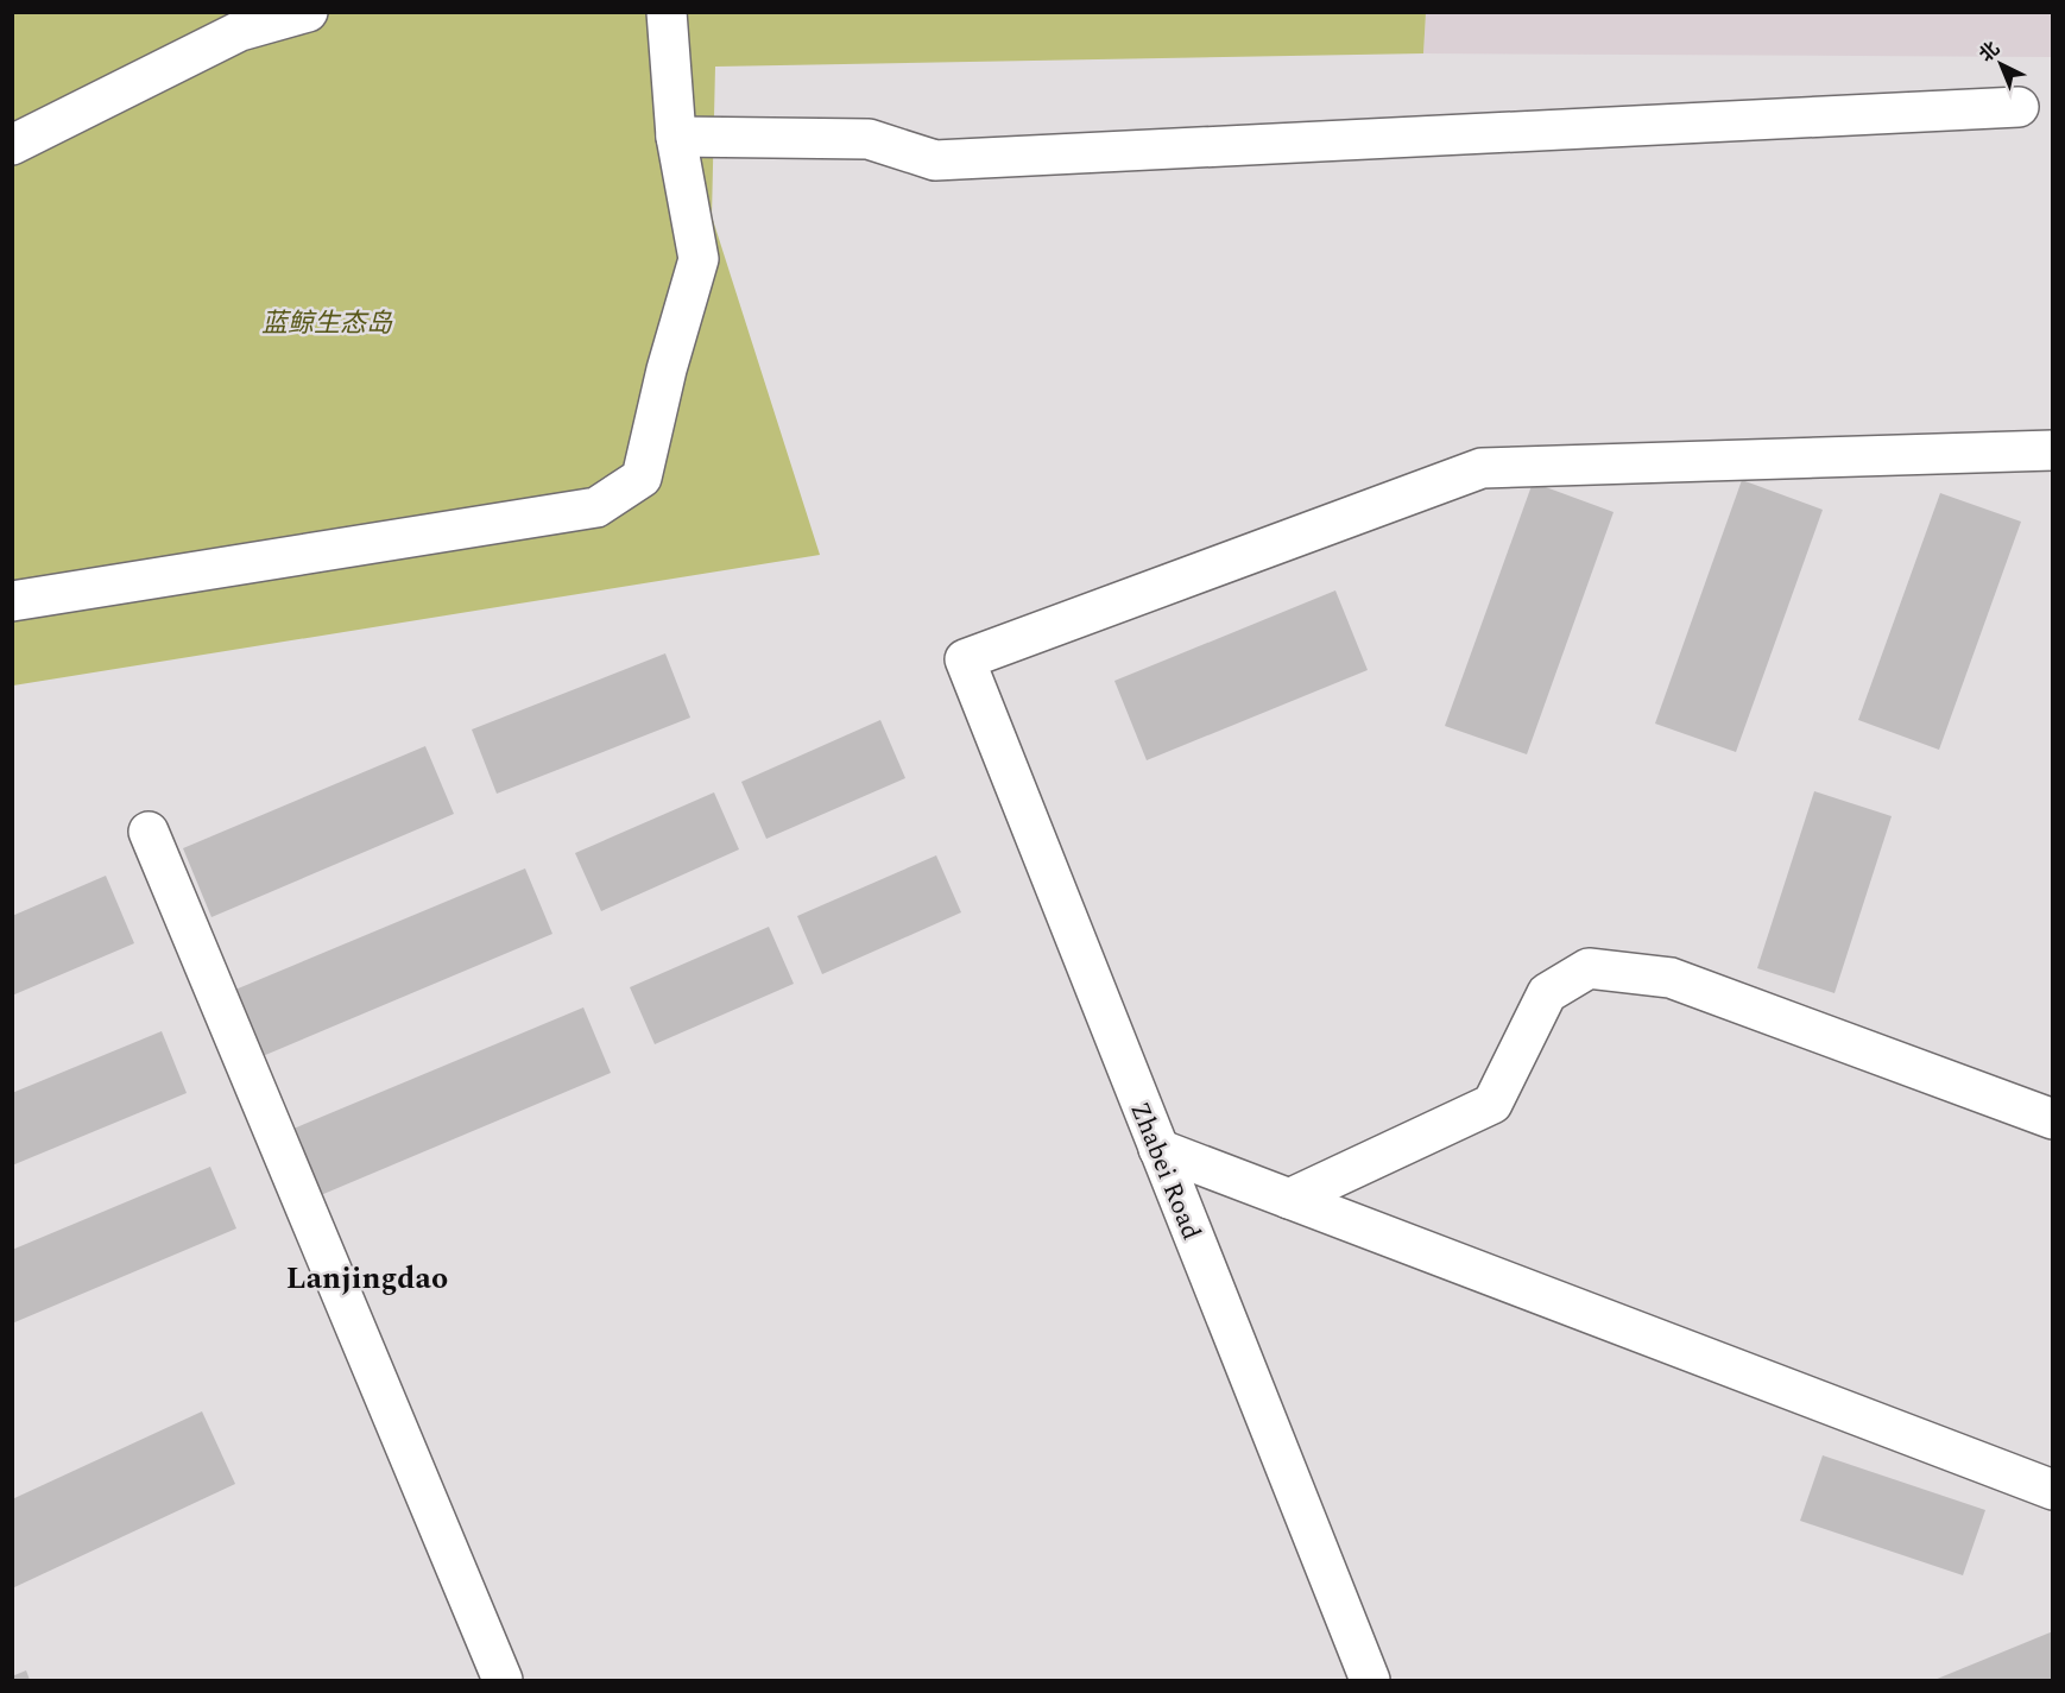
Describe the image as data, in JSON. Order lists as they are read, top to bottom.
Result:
{
  "streets": {
    "street": ["Zhabei Road"]
  },
  "districts": ["Lanjingdao"],
  "parks": ["蓝鲸生态岛"],
  "north": "top left"
}
